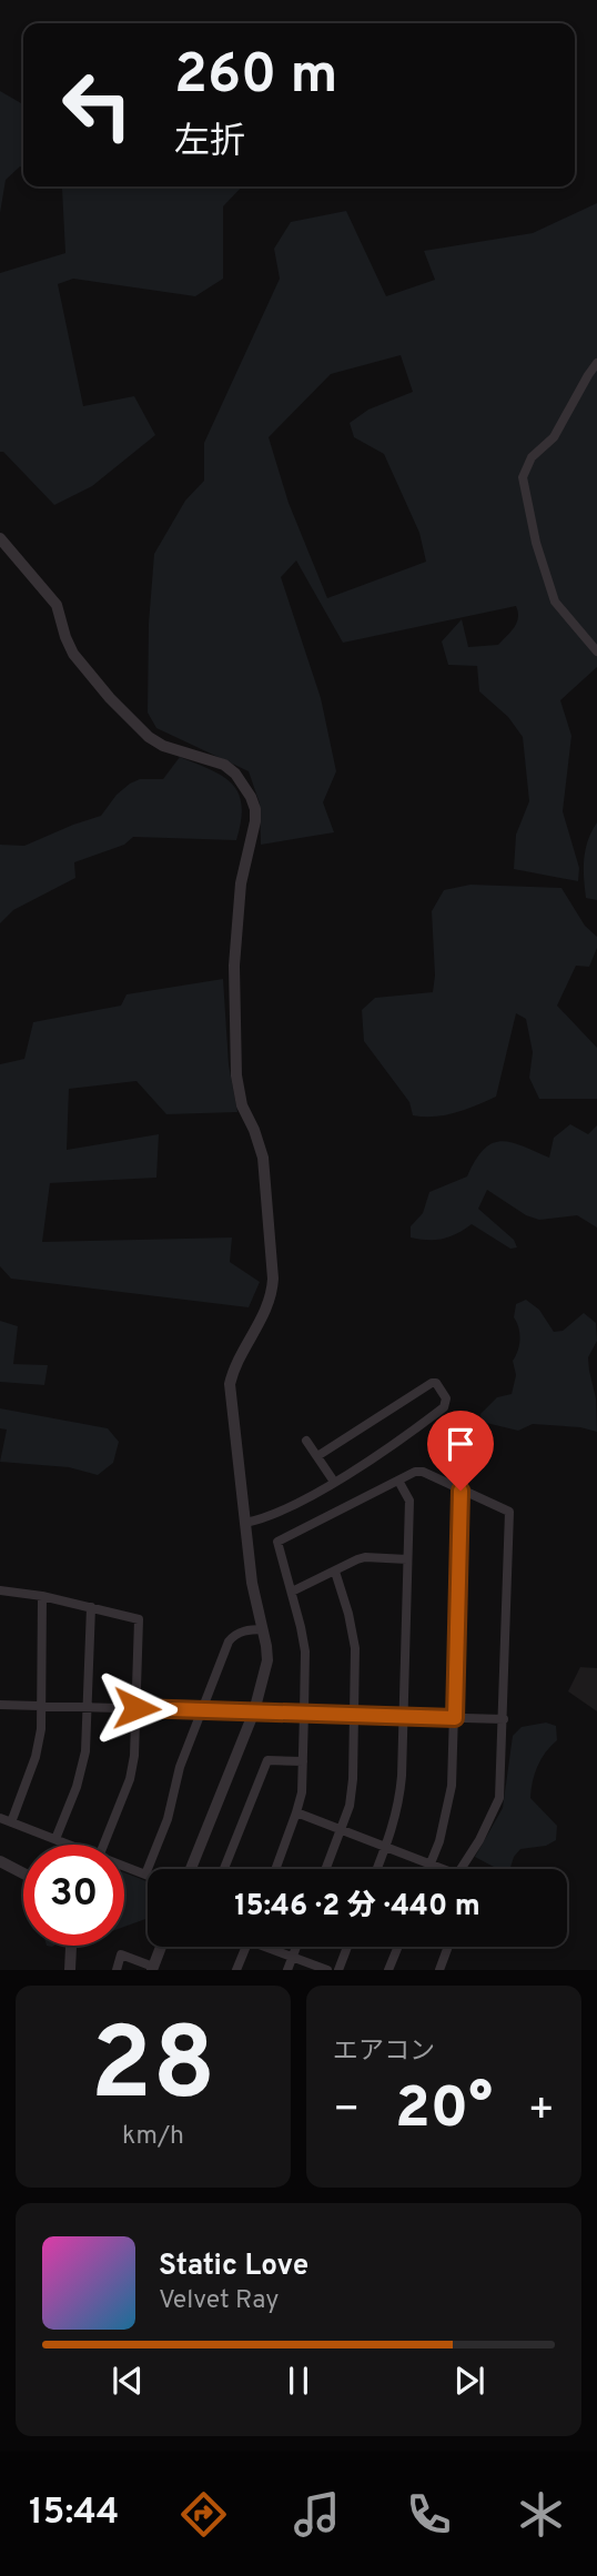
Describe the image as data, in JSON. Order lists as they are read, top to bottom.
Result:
{
  "page": {
    "turn": ["260 m", "左折"],
    "limit": "30",
    "trip": "15:46 · 2 分 · 440 m",
    "tile": [
      ["28", "km/h"],
      "エアコン"
    ],
    "heat": ["−", "20°", "+"],
    "song": ["Static Love", "Velvet Ray"],
    "tabs": "15:44"
  }
}
